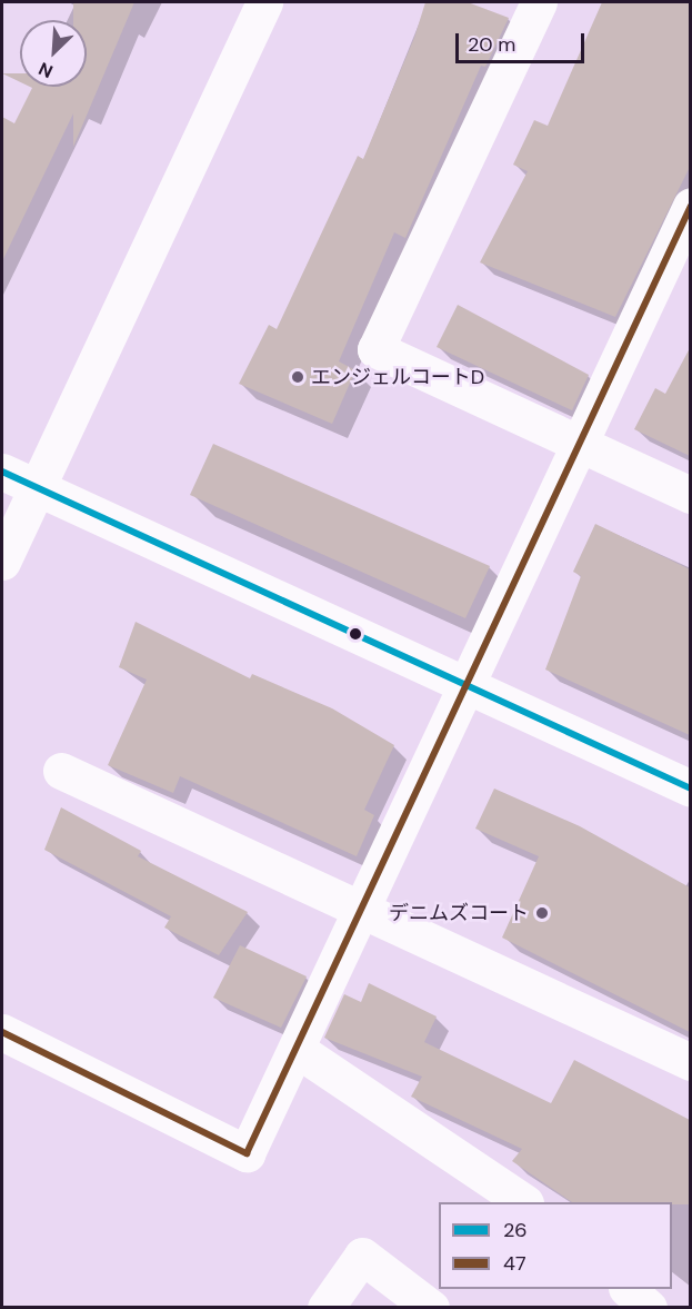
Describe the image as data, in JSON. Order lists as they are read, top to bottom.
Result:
{
  "places": ["エンジェルコートD", "デニムズコート"],
  "lines": ["transit line 47", "transit line 26"],
  "legend": ["26", "47"],
  "scale_bar": "20 m",
  "north": "bottom left"
}
